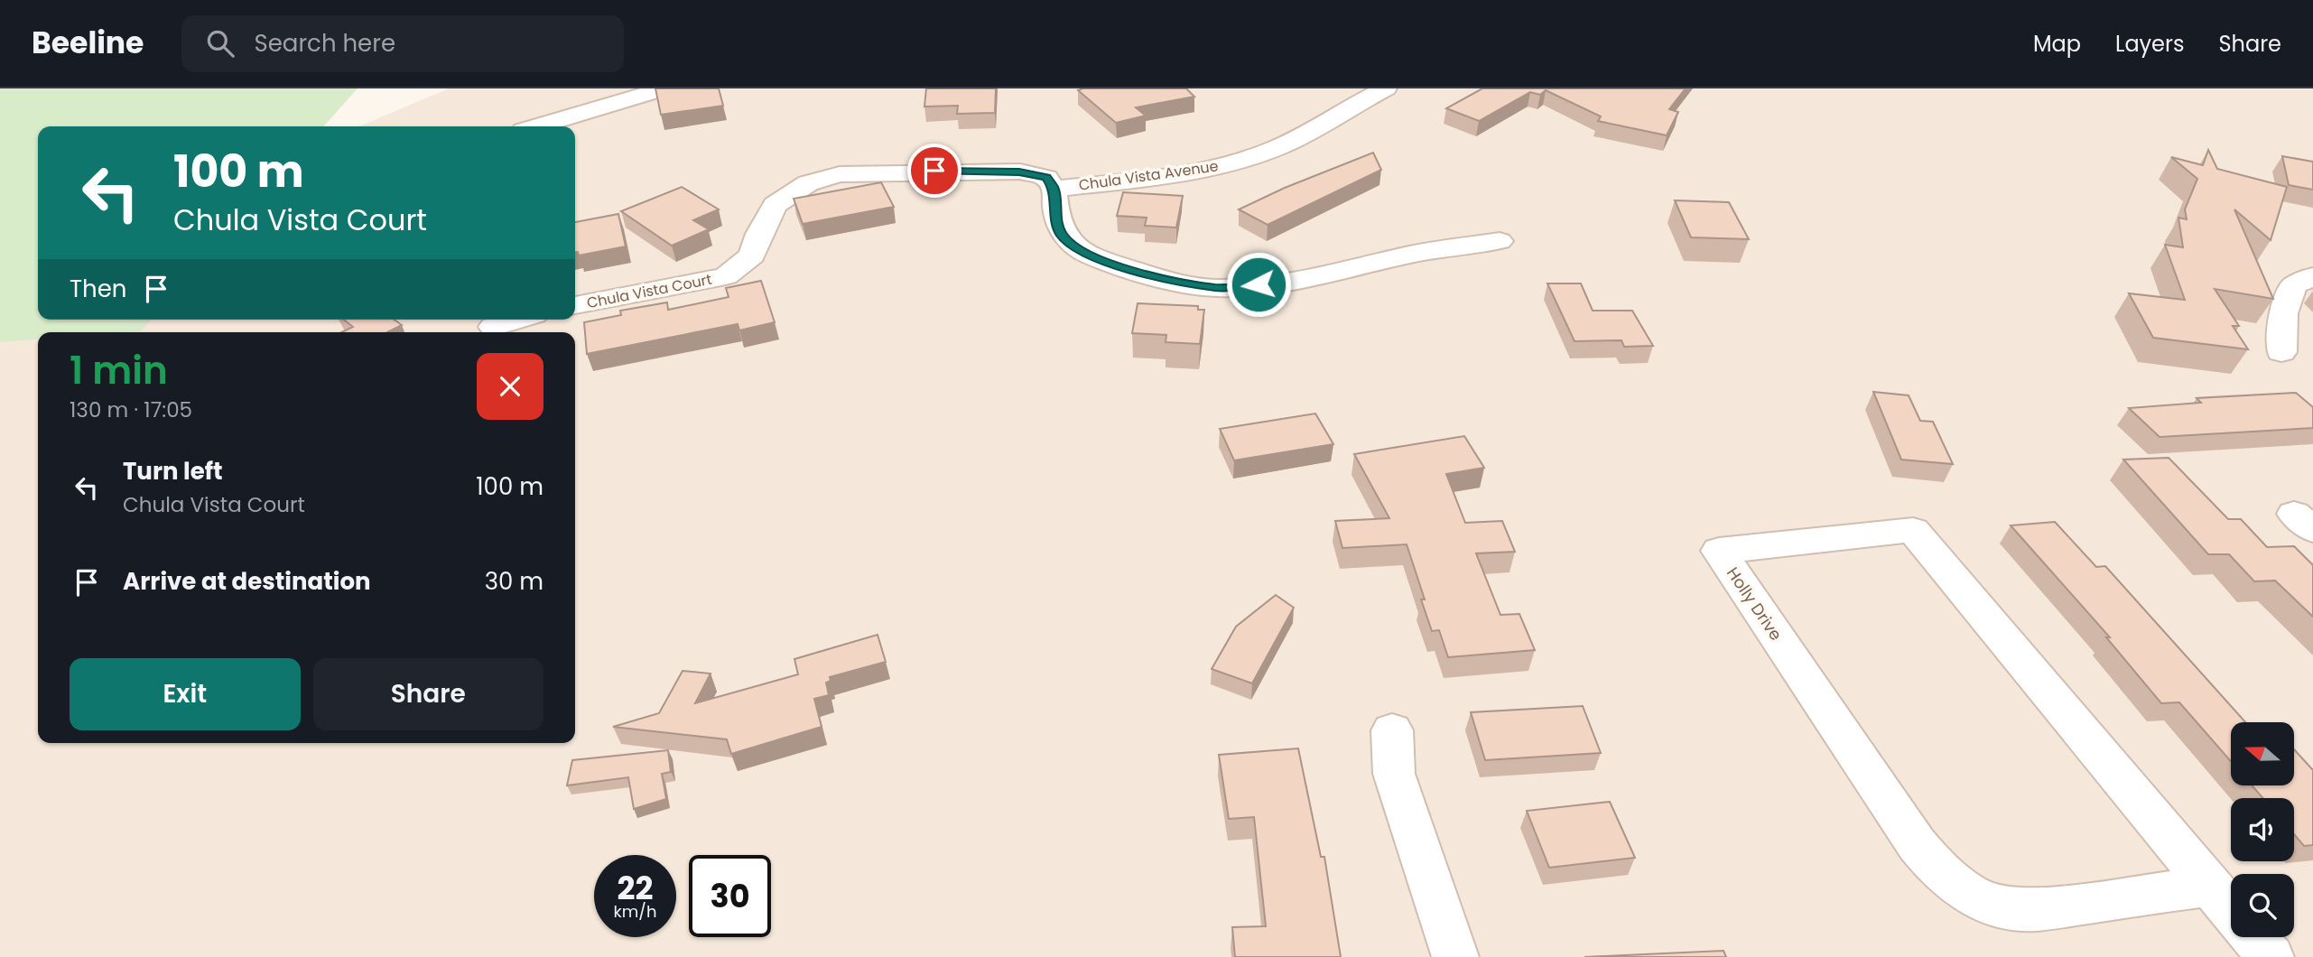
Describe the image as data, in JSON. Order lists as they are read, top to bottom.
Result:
{
  "streets": {
    "street": ["Chula Vista Avenue", "Chula Vista Court", "Holly Drive"]
  },
  "crossings": [
    ["Chula Vista Avenue", "Chula Vista Court"]
  ],
  "north": "left",
  "page": {
    "header": "Beeline",
    "search": "Search here",
    "nav": ["Map", "Layers", "Share"],
    "turn": ["100 m", "Chula Vista Court"],
    "then": "Then",
    "heading": ["1 min", "130 m · 17:05"],
    "list": [
      {
        "name": "Turn left",
        "note": "Chula Vista Court",
        "value": "100 m"
      },
      {
        "name": "Arrive at destination",
        "value": "30 m"
      }
    ],
    "buttons": ["Exit", "Share"],
    "speed": "22 km/h",
    "limit": "30"
  }
}
